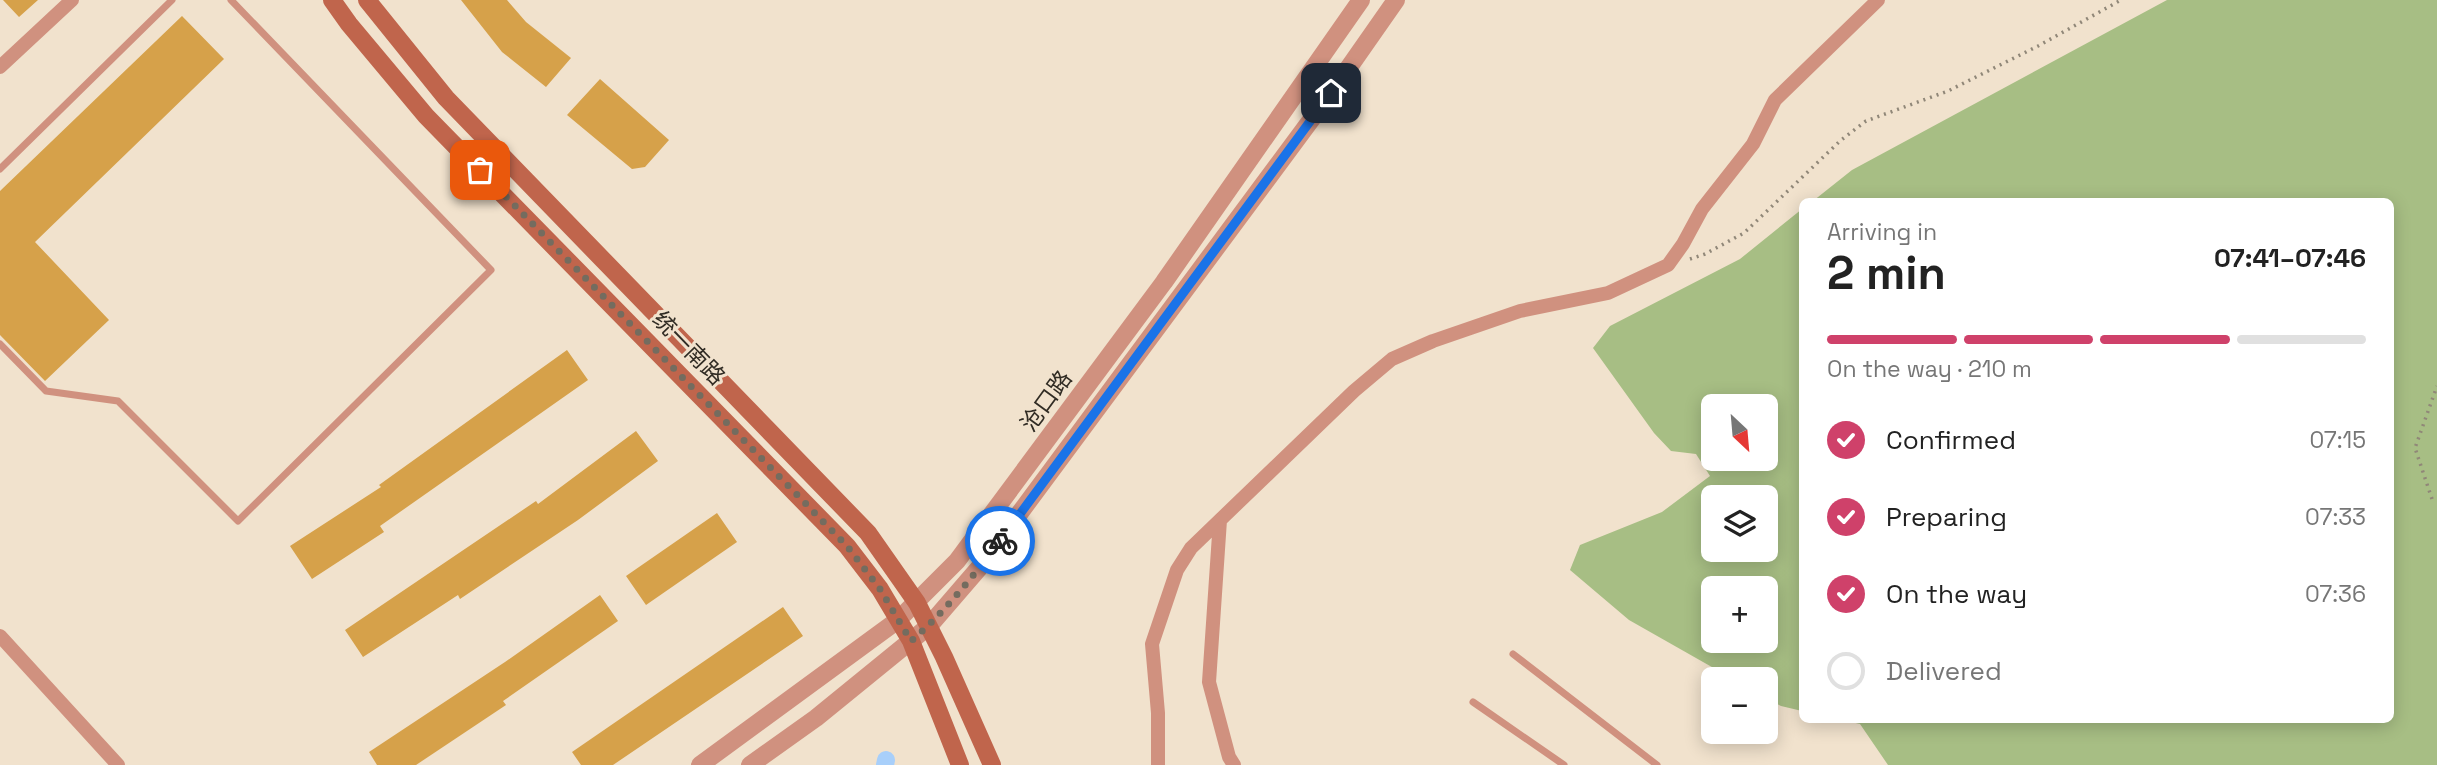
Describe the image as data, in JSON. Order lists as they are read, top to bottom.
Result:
{
  "streets": {
    "main road": ["统一南路"],
    "street": ["沧口路"]
  },
  "crossings": [
    ["统一南路", "沧口路"]
  ],
  "north": "bottom right",
  "page": {
    "heading": ["2 min", "Arriving in", "07:41–07:46"],
    "bar": "On the way · 210 m",
    "map_buttons": ["+", "−"],
    "list": [
      ["Confirmed", "07:15"],
      ["Preparing", "07:33"],
      ["On the way", "07:36"],
      "Delivered"
    ]
  }
}
